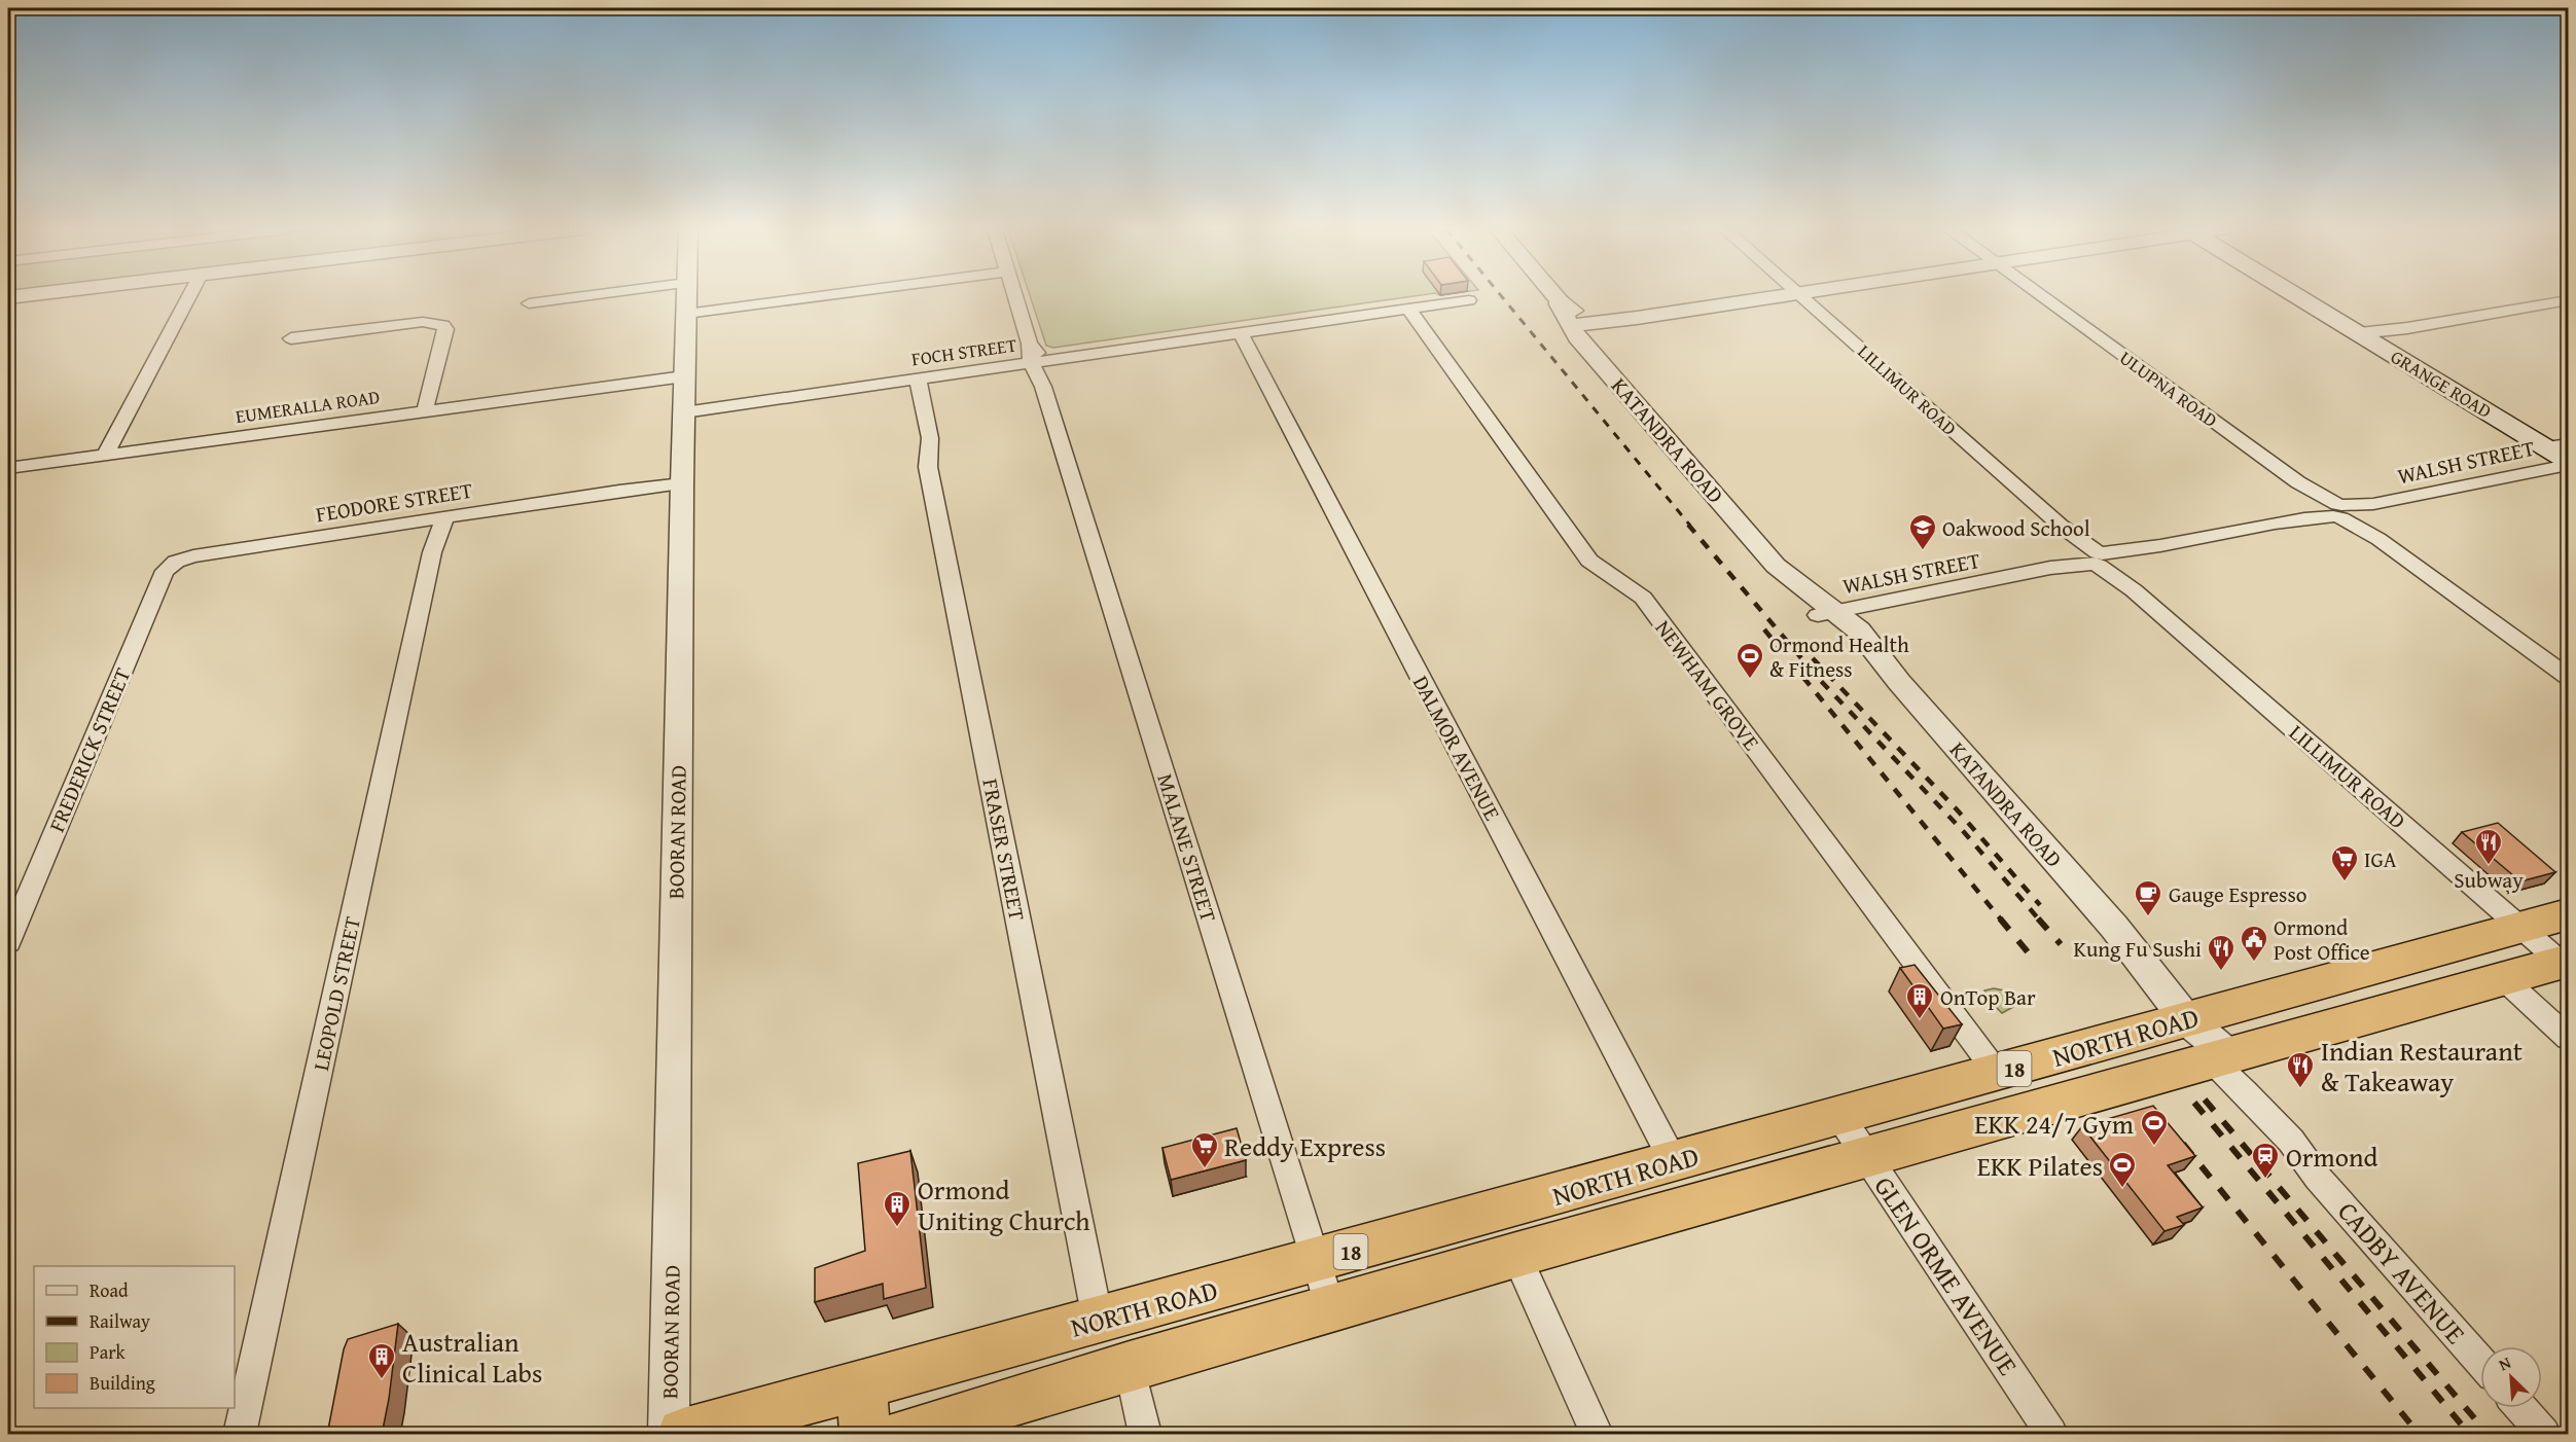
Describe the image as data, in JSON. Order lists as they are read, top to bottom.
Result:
{
  "streets": {
    "highway": ["NORTH ROAD", "18"],
    "main road": ["GRANGE ROAD"],
    "street": [
      "FOCH STREET",
      "ULUPNA ROAD",
      "LILLIMUR ROAD",
      "EUMERALLA ROAD",
      "KATANDRA ROAD",
      "WALSH STREET",
      "FEODORE STREET",
      "NEWHAM GROVE",
      "DALMOR AVENUE",
      "FREDERICK STREET",
      "BOORAN ROAD",
      "MALANE STREET",
      "FRASER STREET",
      "LEOPOLD STREET",
      "CADBY AVENUE",
      "GLEN ORME AVENUE"
    ]
  },
  "crossings": [
    ["FOCH STREET", "NEWHAM GROVE"],
    ["FOCH STREET", "DALMOR AVENUE"],
    ["FOCH STREET", "BOORAN ROAD"],
    ["FOCH STREET", "MALANE STREET"],
    ["FOCH STREET", "FRASER STREET"],
    ["GRANGE ROAD", "WALSH STREET"],
    ["ULUPNA ROAD", "WALSH STREET"],
    ["LILLIMUR ROAD", "WALSH STREET"],
    ["LILLIMUR ROAD", "NORTH ROAD"],
    ["EUMERALLA ROAD", "BOORAN ROAD"],
    ["KATANDRA ROAD", "WALSH STREET"],
    ["KATANDRA ROAD", "NORTH ROAD"],
    ["KATANDRA ROAD", "CADBY AVENUE"],
    ["FEODORE STREET", "FREDERICK STREET"],
    ["FEODORE STREET", "BOORAN ROAD"],
    ["FEODORE STREET", "LEOPOLD STREET"],
    ["NEWHAM GROVE", "NORTH ROAD"],
    ["DALMOR AVENUE", "NORTH ROAD"],
    ["MALANE STREET", "NORTH ROAD"],
    ["FRASER STREET", "NORTH ROAD"],
    ["NORTH ROAD", "CADBY AVENUE"],
    ["NORTH ROAD", "GLEN ORME AVENUE"]
  ],
  "places": {
    "school or university": ["Oakwood School"],
    "sports": ["Ormond Health & Fitness", "EKK 24/7 Gym", "EKK Pilates"],
    "restaurant": ["Subway", "Kung Fu Sushi", "Indian Restaurant & Takeaway"],
    "supermarket": ["IGA", "Reddy Express"],
    "cafe": ["Gauge Espresso"],
    "public building": ["Ormond Post Office"],
    "building": ["OnTop Bar", "Ormond Uniting Church", "Australian Clinical Labs"],
    "station": ["Ormond"]
  },
  "legend": [
    "Road",
    "Railway",
    "Park",
    "Building"
  ],
  "north": "top left"
}
